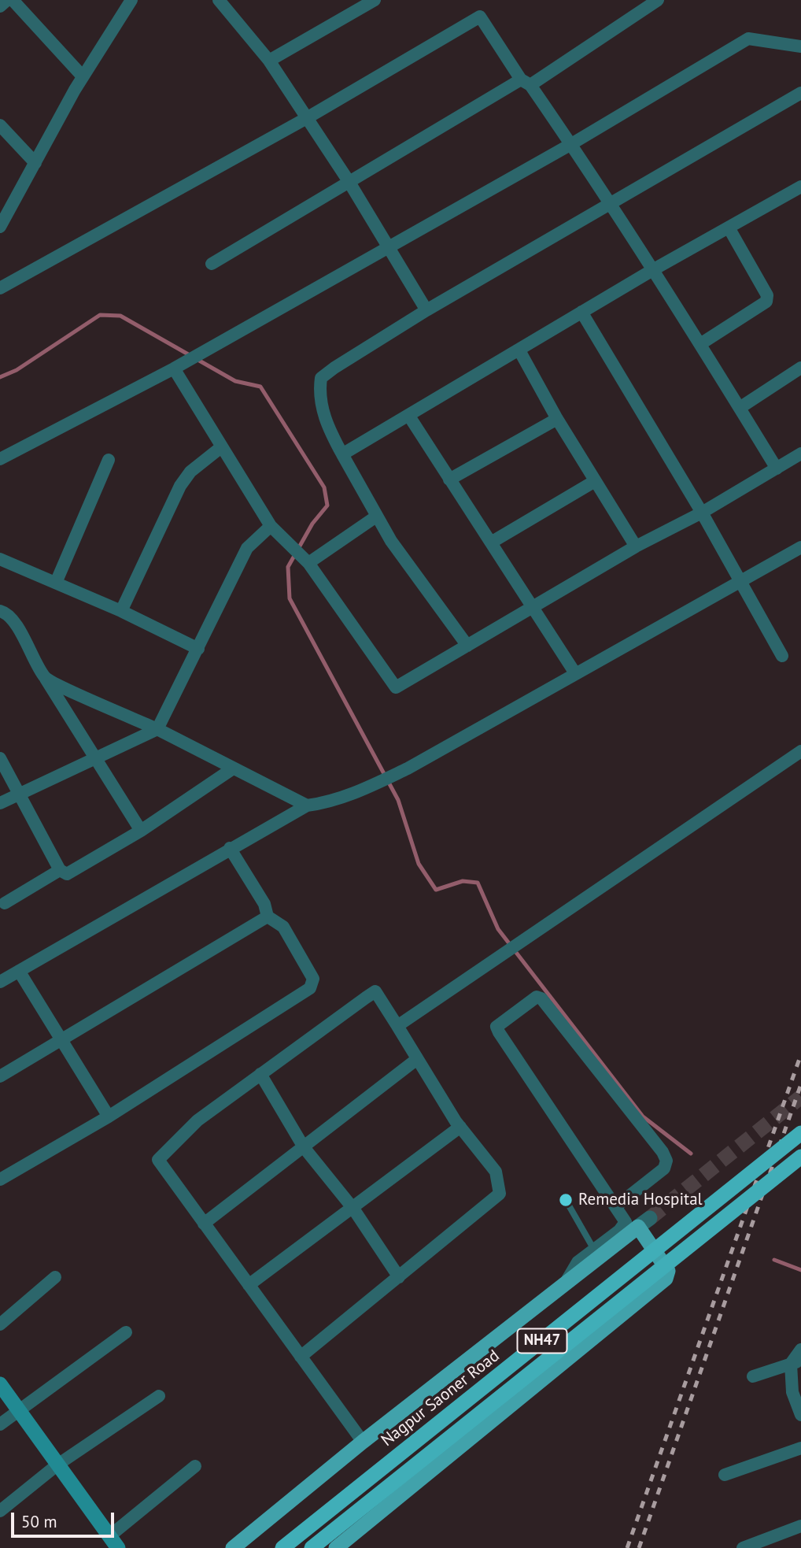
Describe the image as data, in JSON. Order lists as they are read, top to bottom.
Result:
{
  "streets": {
    "highway": ["NH47", "Nagpur Saoner Road"]
  },
  "places": ["Remedia Hospital"],
  "scale_bar": "50 m"
}
